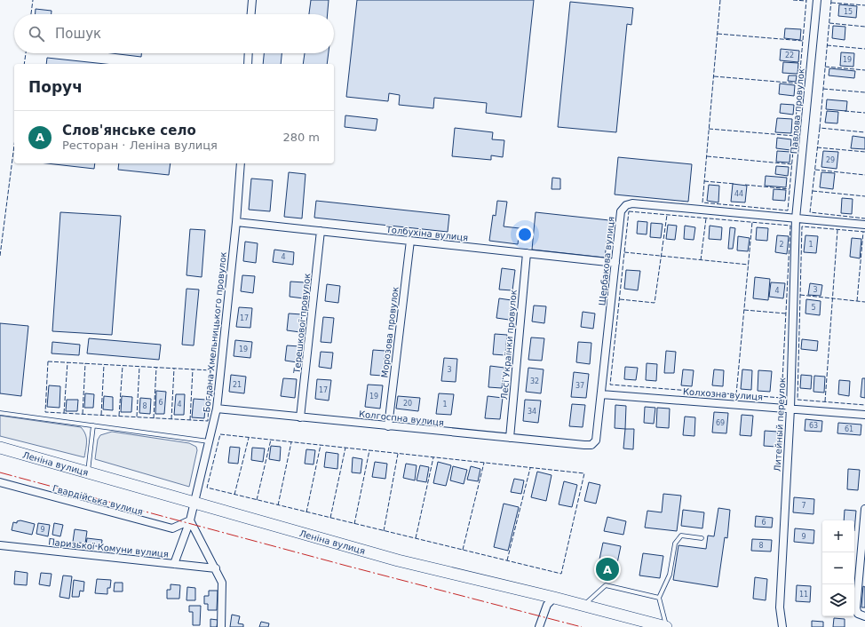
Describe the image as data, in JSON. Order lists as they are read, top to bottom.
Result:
{
  "streets": {
    "main road": ["Леніна вулиця"],
    "street": [
      "Павлова провулок",
      "Толбухіна вулиця",
      "Щербакова вулиця",
      "Терешкової провулок",
      "Богдана Хмельницького провулок",
      "Морозова провулок",
      "Лесі Українки провулок",
      "Колхозна вулиця",
      "Колгоспна вулиця",
      "Литейный переулок",
      "Гвардійська вулиця",
      "Паризької Комуни вулиця"
    ]
  },
  "crossings": [
    ["Павлова провулок", "Щербакова вулиця"],
    ["Павлова провулок", "Литейный переулок"],
    ["Толбухіна вулиця", "Щербакова вулиця"],
    ["Толбухіна вулиця", "Терешкової провулок"],
    ["Толбухіна вулиця", "Богдана Хмельницького провулок"],
    ["Толбухіна вулиця", "Морозова провулок"],
    ["Толбухіна вулиця", "Лесі Українки провулок"],
    ["Щербакова вулиця", "Колхозна вулиця"],
    ["Щербакова вулиця", "Колгоспна вулиця"],
    ["Щербакова вулиця", "Литейный переулок"],
    ["Терешкової провулок", "Колгоспна вулиця"],
    ["Богдана Хмельницького провулок", "Колгоспна вулиця"],
    ["Богдана Хмельницького провулок", "Леніна вулиця"],
    ["Богдана Хмельницького провулок", "Гвардійська вулиця"],
    ["Богдана Хмельницького провулок", "Паризької Комуни вулиця"],
    ["Морозова провулок", "Колгоспна вулиця"],
    ["Лесі Українки провулок", "Колгоспна вулиця"],
    ["Колхозна вулиця", "Литейный переулок"]
  ],
  "house_numbers": [
    "15",
    "22",
    "19",
    "29",
    "44",
    "2",
    "1",
    "4",
    "3",
    "4",
    "5",
    "17",
    "19",
    "3",
    "32",
    "21",
    "37",
    "17",
    "19",
    "6",
    "20",
    "4",
    "1",
    "8",
    "34",
    "69",
    "63",
    "61",
    "7",
    "6",
    "9",
    "9",
    "8",
    "11"
  ],
  "page": {
    "search": "Пошук",
    "heading": "Поруч",
    "list": [
      {
        "mark": "A",
        "name": "Слов'янське село",
        "note": "Ресторан · Леніна вулиця",
        "value": "280 m"
      }
    ],
    "map_buttons": ["+", "−"],
    "pins": "A"
  }
}
